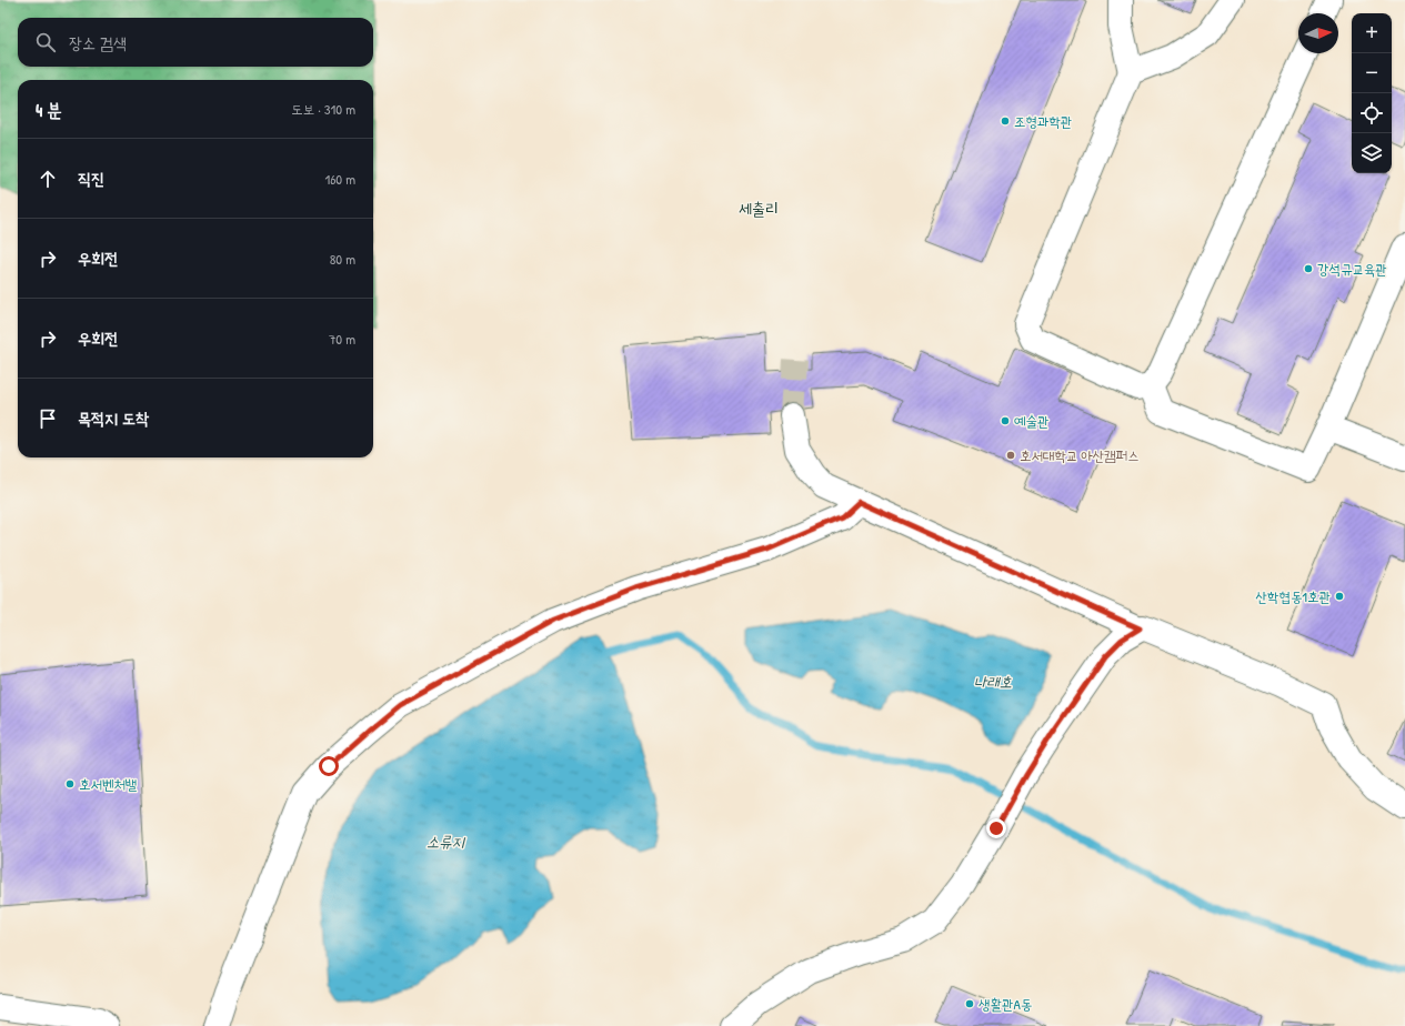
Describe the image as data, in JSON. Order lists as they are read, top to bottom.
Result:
{
  "districts": ["세출리"],
  "water": ["나래호", "소류지"],
  "places": [
    "조형과학관",
    "강석규교육관",
    "예술관",
    "호서대학교 아산캠퍼스",
    "산학협동1호관",
    "호서벤처밸",
    "생활관A동"
  ],
  "north": "right",
  "page": {
    "map_buttons": ["+", "−"],
    "search": "장소 검색",
    "heading": ["4 분", "도보 · 310 m"],
    "list": [
      ["직진", "160 m"],
      ["우회전", "80 m"],
      ["우회전", "70 m"],
      "목적지 도착"
    ]
  }
}
